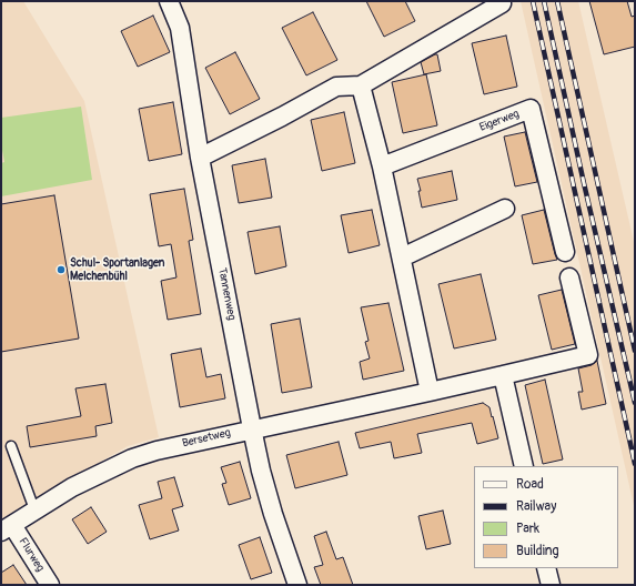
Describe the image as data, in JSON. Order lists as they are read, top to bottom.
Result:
{
  "streets": {
    "street": [
      "Eigerweg",
      "Tannenweg",
      "Bersetweg",
      "Flurweg"
    ]
  },
  "crossings": [
    ["Tannenweg", "Bersetweg"],
    ["Bersetweg", "Flurweg"]
  ],
  "places": ["Schul- Sportanlagen Melchenbühl"],
  "legend": [
    "Road",
    "Railway",
    "Park",
    "Building"
  ]
}
